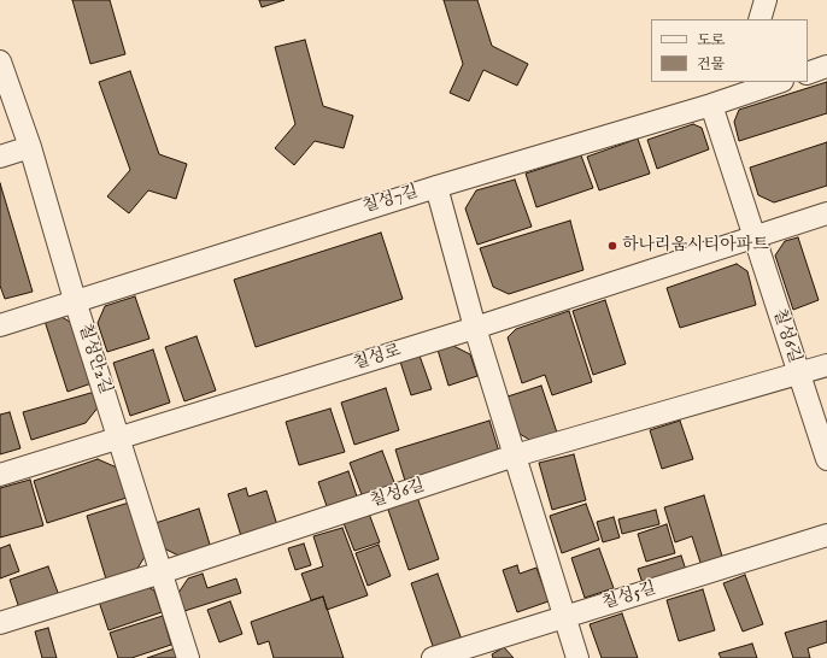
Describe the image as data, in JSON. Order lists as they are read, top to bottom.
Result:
{
  "streets": {
    "street": [
      "칠성7길",
      "칠성6길",
      "칠성로",
      "칠성안2길",
      "칠성5길"
    ]
  },
  "crossings": [
    ["칠성7길", "칠성안2길"],
    ["칠성6길", "칠성로"],
    ["칠성6길", "칠성안2길"],
    ["칠성로", "칠성안2길"]
  ],
  "places": ["하나리움시티아파트"],
  "legend": ["도로", "건물"]
}
